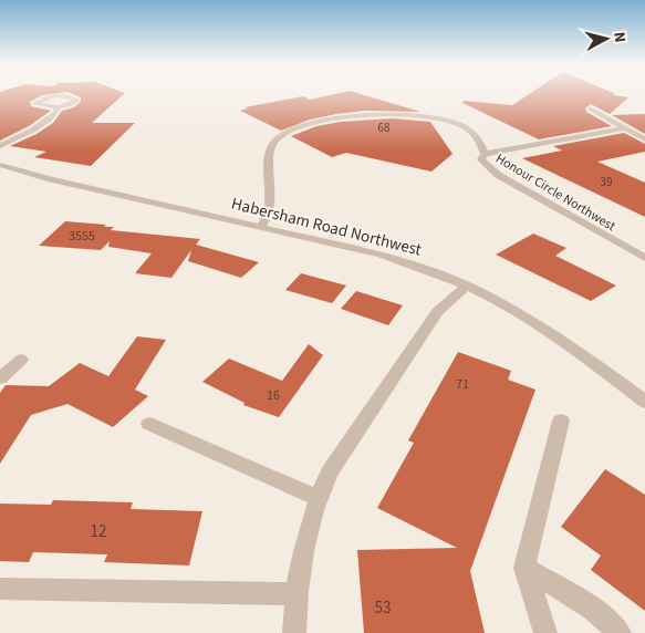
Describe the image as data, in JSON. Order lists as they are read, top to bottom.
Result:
{
  "streets": {
    "street": ["Honour Circle Northwest", "Habersham Road Northwest"]
  },
  "crossings": [
    ["Honour Circle Northwest", "Habersham Road Northwest"]
  ],
  "house_numbers": [
    "68",
    "39",
    "3555",
    "71",
    "16",
    "12",
    "53"
  ],
  "north": "right"
}
